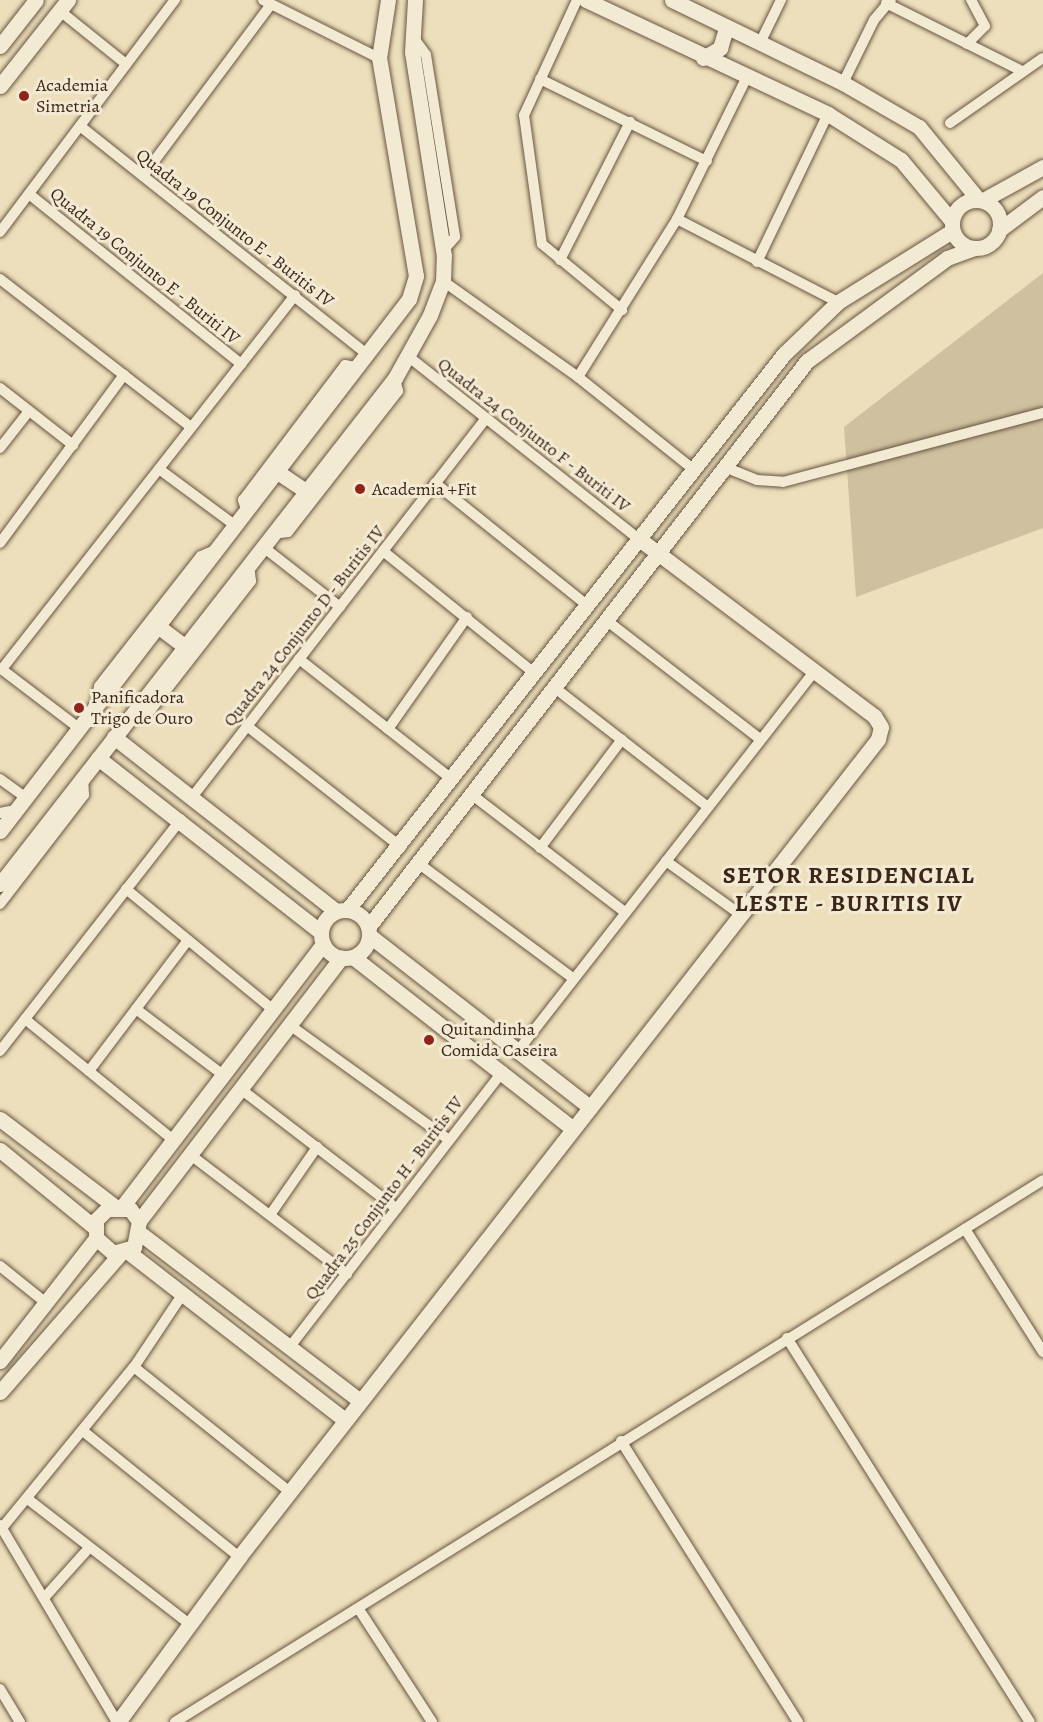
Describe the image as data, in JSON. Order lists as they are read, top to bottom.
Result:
{
  "streets": {
    "street": [
      "Quadra 19 Conjunto E - Buritis IV",
      "Quadra 19 Conjunto E - Buriti IV",
      "Quadra 24 Conjunto F - Buriti IV",
      "Quadra 24 Conjunto D - Buritis IV",
      "Quadra 25 Conjunto H - Buritis IV"
    ]
  },
  "crossings": [
    ["Quadra 24 Conjunto F - Buriti IV", "Quadra 24 Conjunto D - Buritis IV"]
  ],
  "districts": ["SETOR RESIDENCIAL LESTE - BURITIS IV"],
  "places": [
    "Academia Simetria",
    "Academia +Fit",
    "Panificadora Trigo de Ouro",
    "Quitandinha Comida Caseira"
  ]
}
